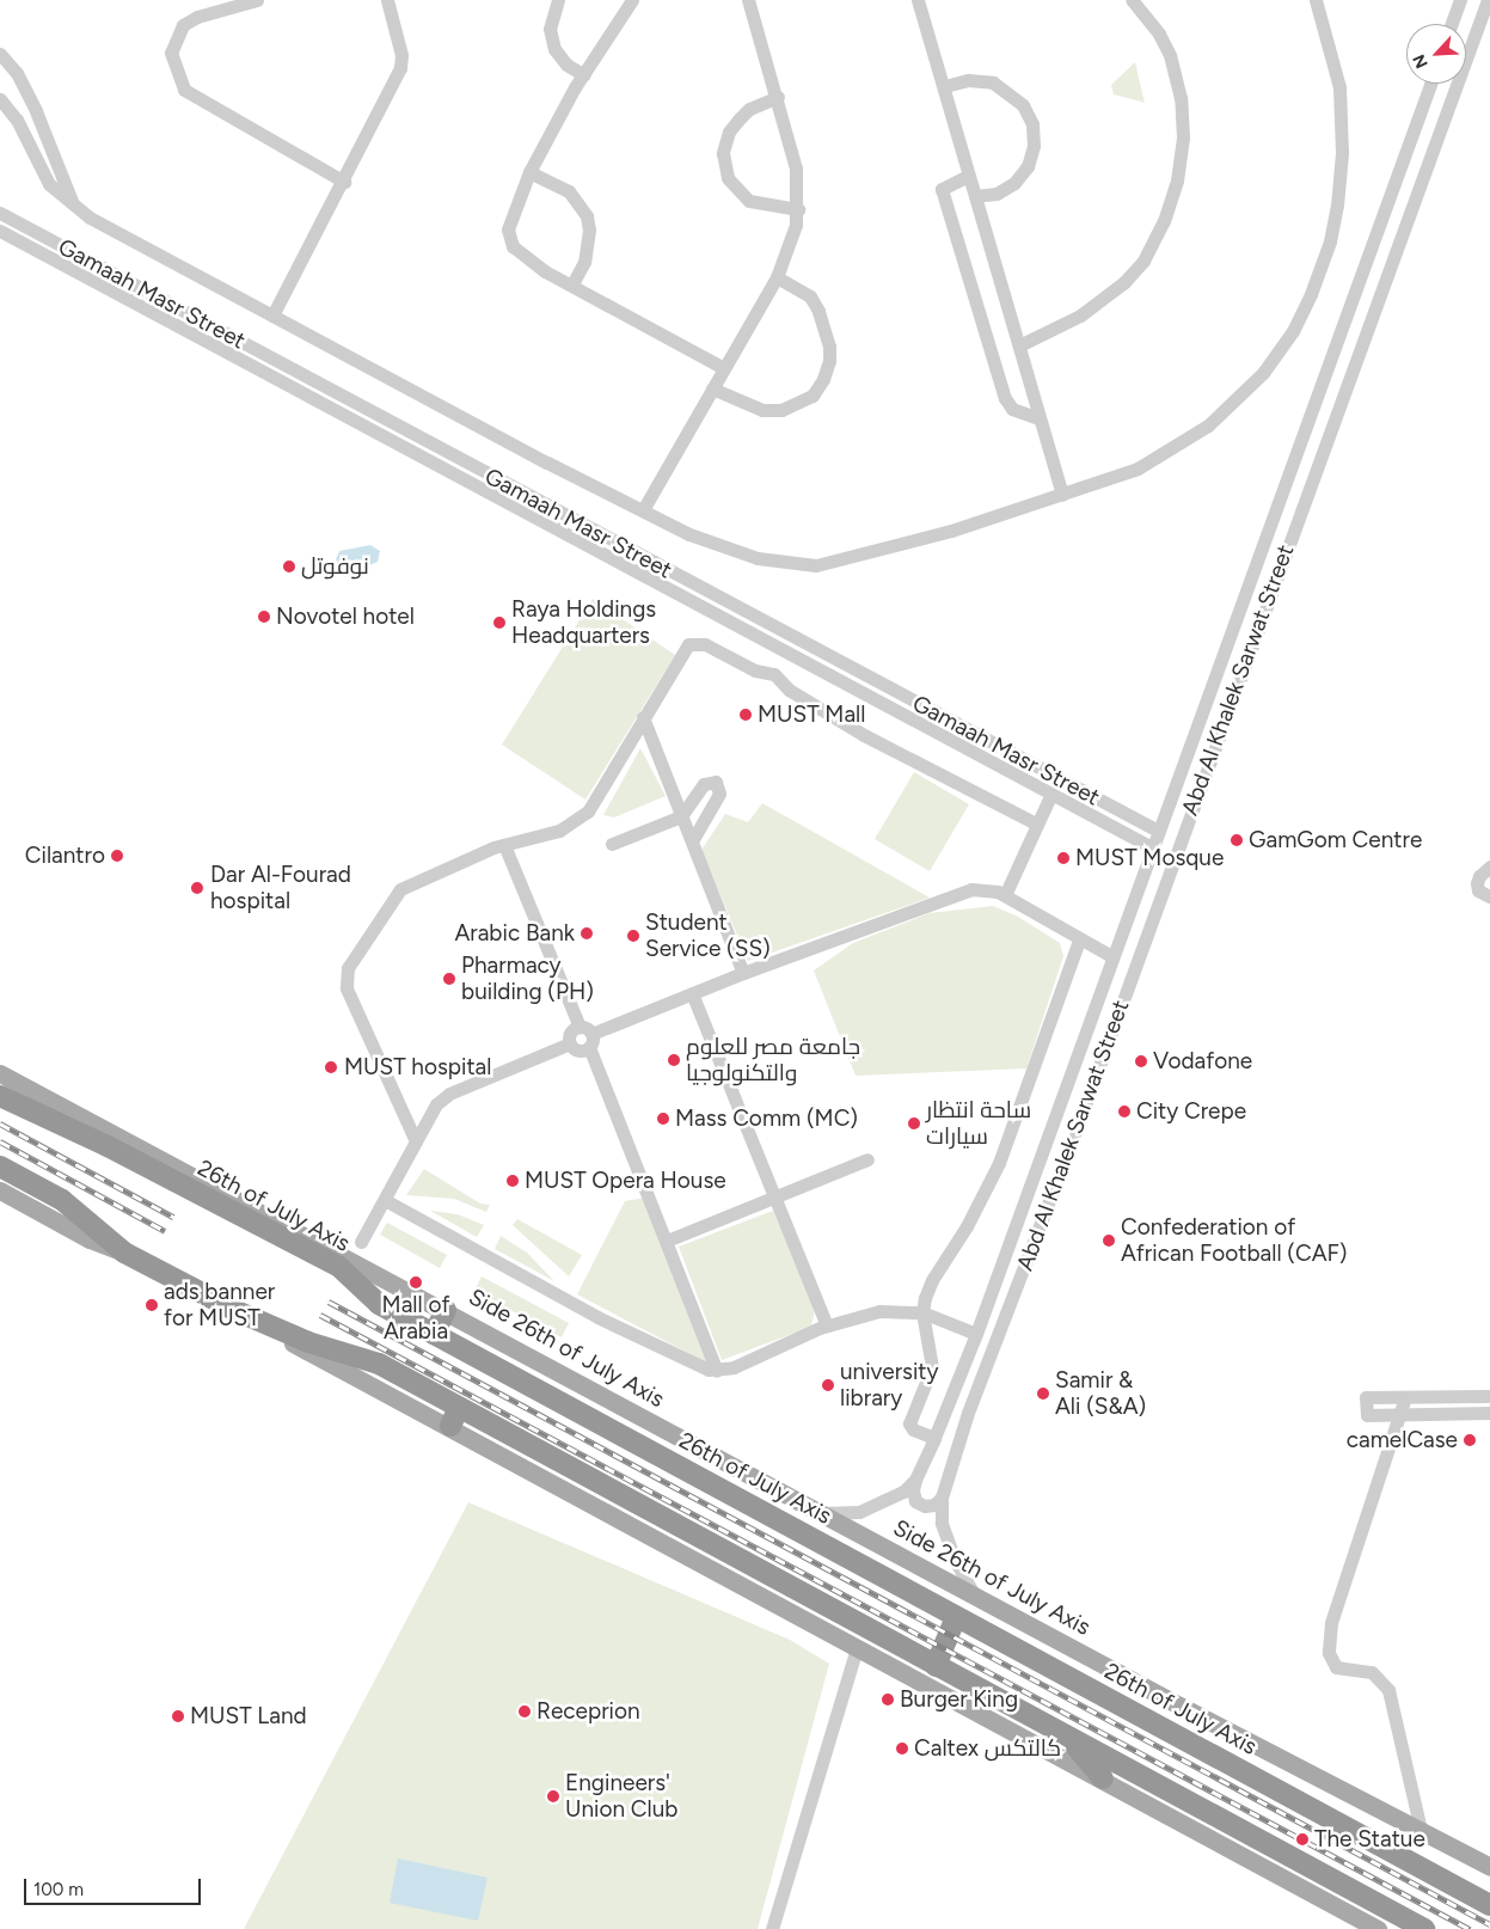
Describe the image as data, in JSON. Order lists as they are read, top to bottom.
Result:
{
  "streets": {
    "highway": ["26th of July Axis"],
    "main road": ["Side 26th of July Axis"],
    "street": ["Gamaah Masr Street", "Abd Al Khalek Sarwat Street"]
  },
  "crossings": [
    ["Gamaah Masr Street", "Abd Al Khalek Sarwat Street"],
    ["Abd Al Khalek Sarwat Street", "Side 26th of July Axis"],
    ["26th of July Axis", "Side 26th of July Axis"]
  ],
  "places": [
    "نوفوتل",
    "Novotel hotel",
    "Raya Holdings Headquarters",
    "MUST Mall",
    "GamGom Centre",
    "Cilantro",
    "MUST Mosque",
    "Dar Al-Fourad hospital",
    "Arabic Bank",
    "Student Service (SS)",
    "Pharmacy building (PH)",
    "جامعة مصر للعلوم والتكنولوجيا",
    "Vodafone",
    "MUST hospital",
    "City Crepe",
    "Mass Comm (MC)",
    "ساحة انتظار سيارات",
    "MUST Opera House",
    "Confederation of African Football (CAF)",
    "Mall of Arabia",
    "ads banner for MUST",
    "university library",
    "Samir & Ali (S&A)",
    "camelCase",
    "Burger King",
    "Receprion",
    "MUST Land",
    "Caltex كالتكس",
    "Engineers' Union Club",
    "The Statue"
  ],
  "scale_bar": "100 m",
  "north": "bottom left"
}
